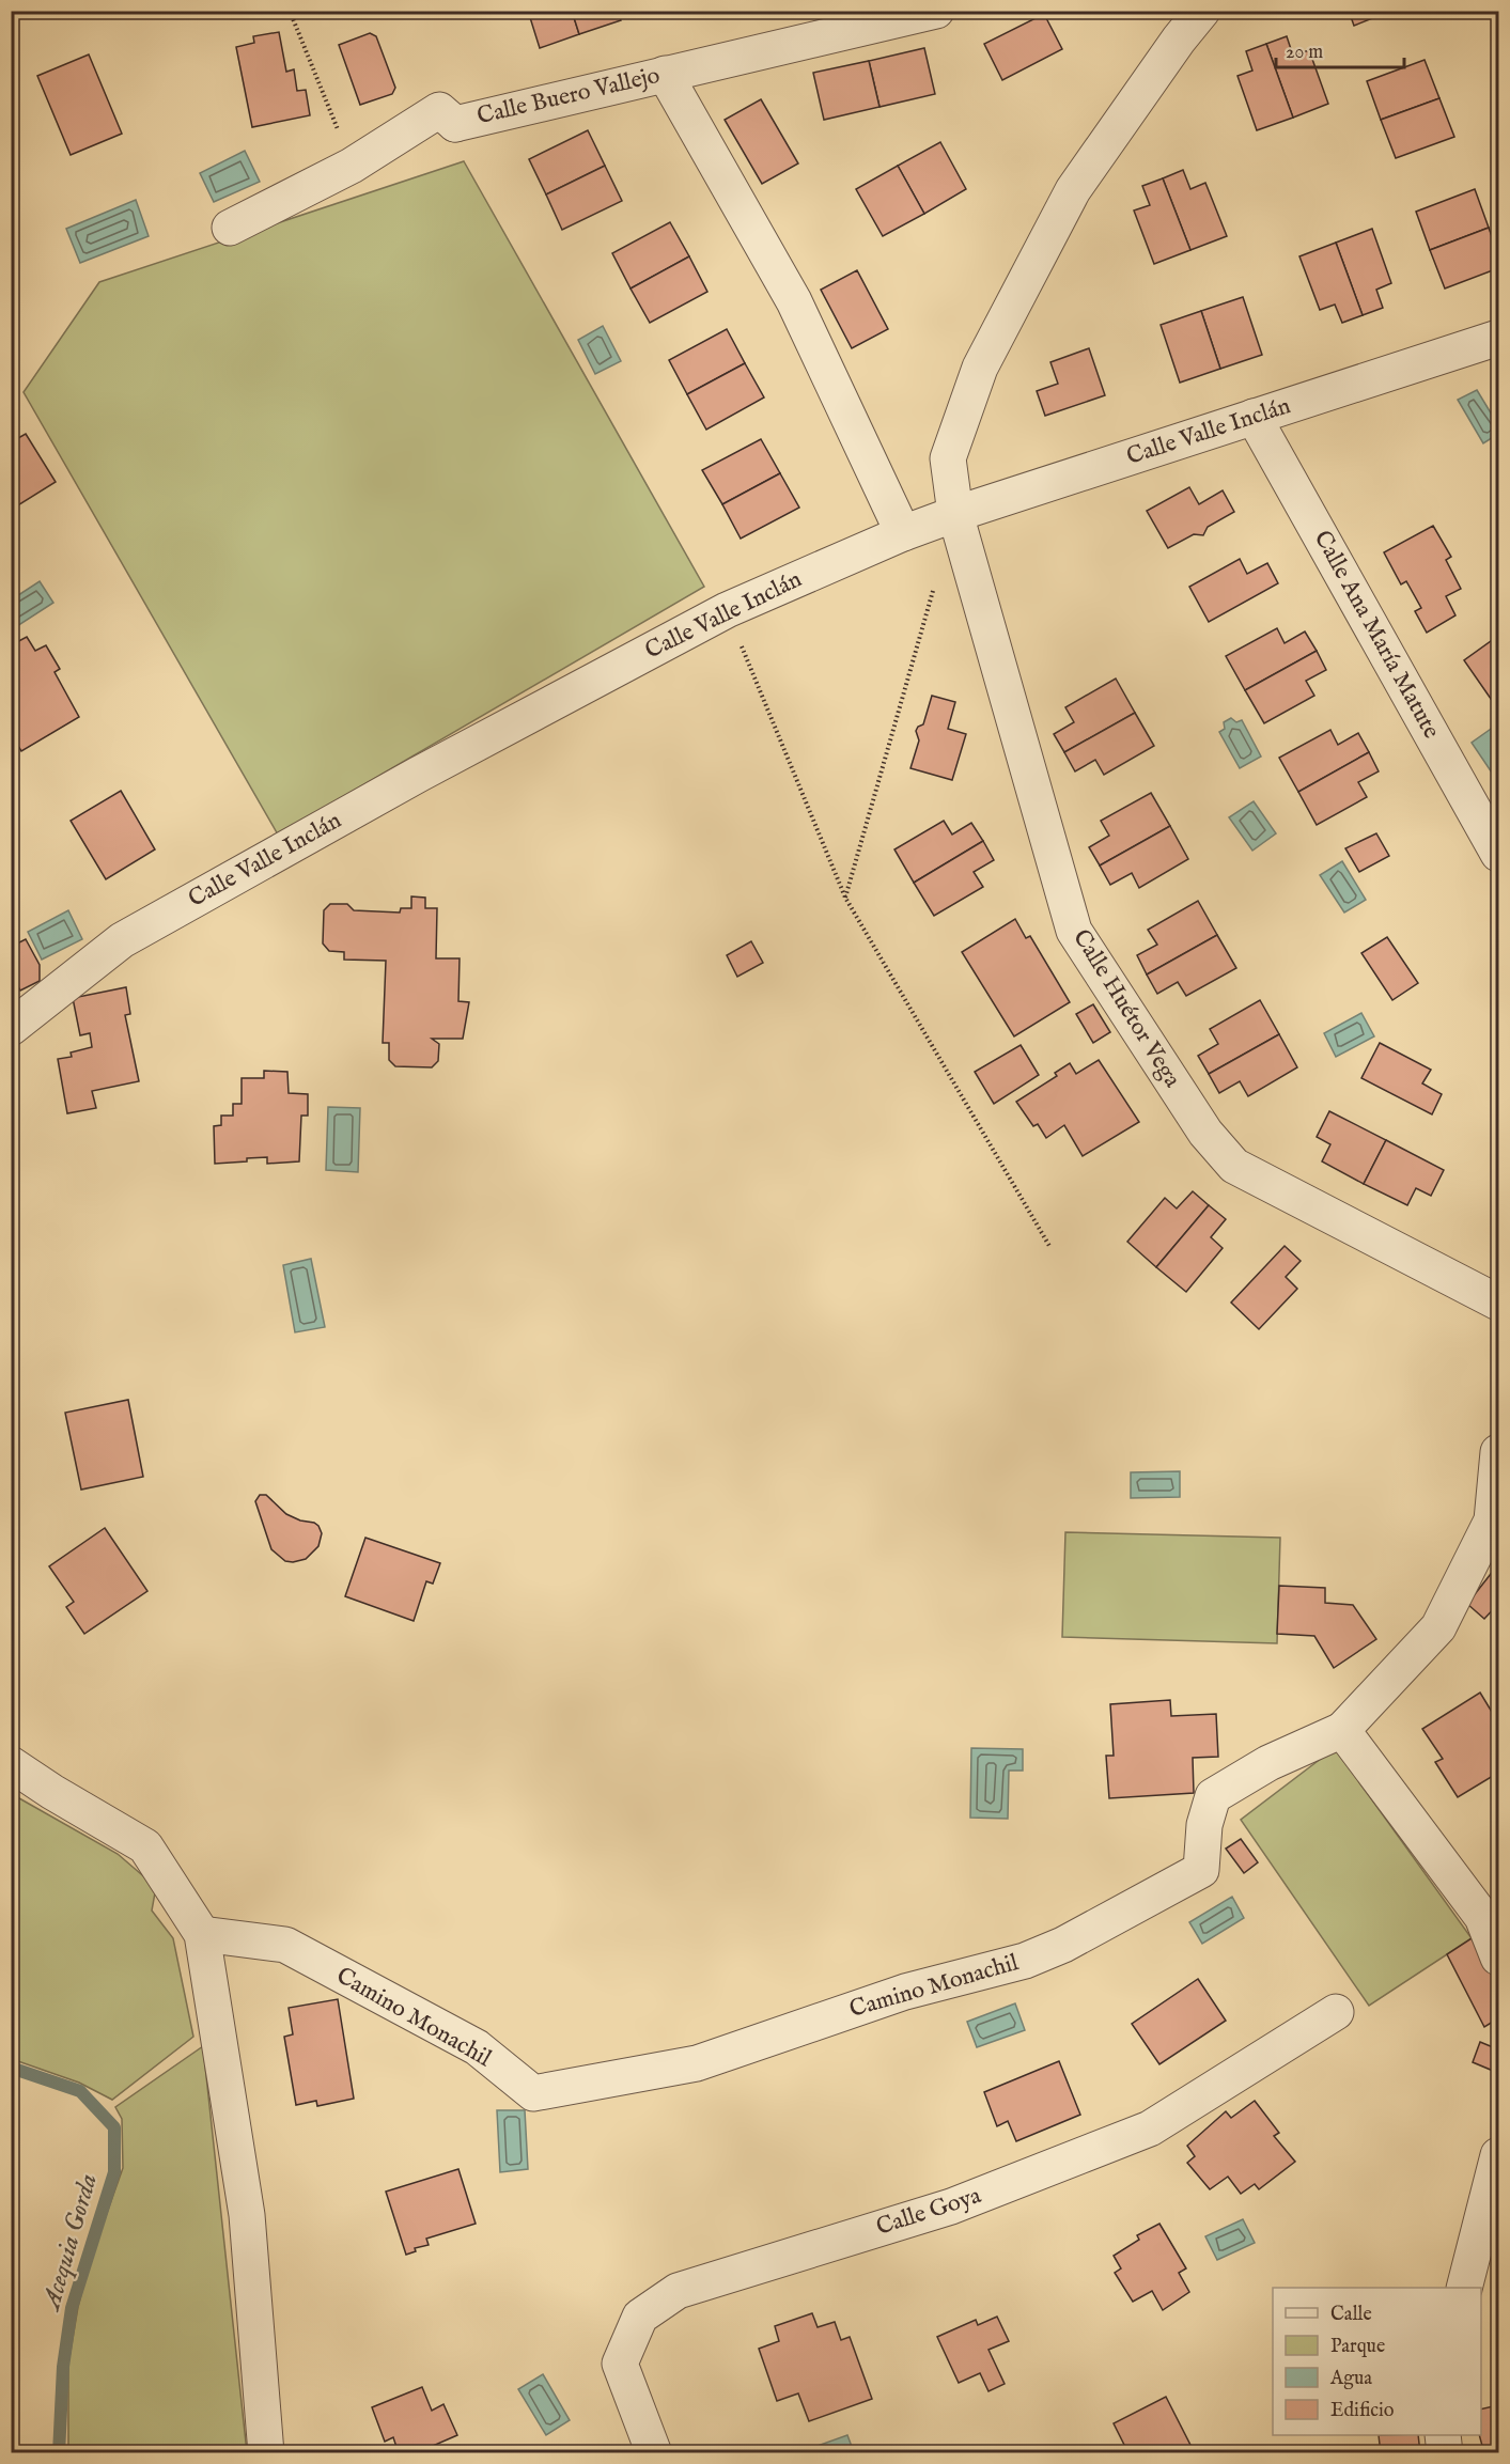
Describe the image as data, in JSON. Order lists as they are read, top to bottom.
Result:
{
  "streets": {
    "street": [
      "Calle Buero Vallejo",
      "Calle Valle Inclán",
      "Calle Ana María Matute",
      "Calle Huétor Vega",
      "Camino Monachil",
      "Calle Goya"
    ]
  },
  "crossings": [
    ["Calle Valle Inclán", "Calle Ana María Matute"],
    ["Calle Valle Inclán", "Calle Huétor Vega"]
  ],
  "water": ["Acequia Gorda"],
  "legend": [
    "Calle",
    "Parque",
    "Agua",
    "Edificio"
  ],
  "scale_bar": "20 m"
}
